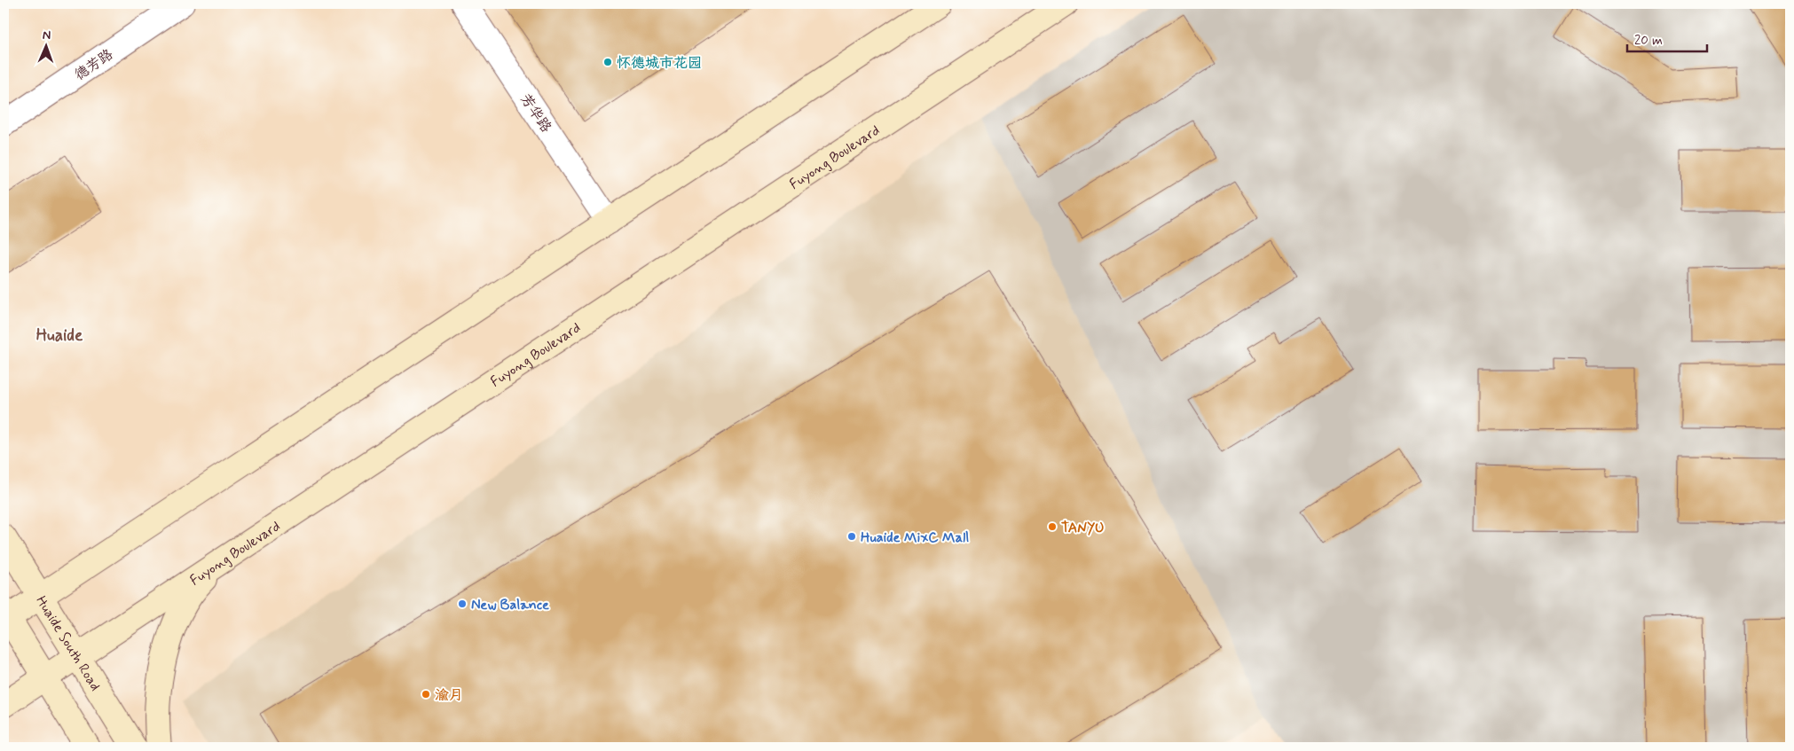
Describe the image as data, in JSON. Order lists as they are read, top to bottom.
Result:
{
  "streets": {
    "main road": ["Fuyong Boulevard", "Huaide South Road"],
    "street": ["德芳路", "芳华路"]
  },
  "crossings": [
    ["Fuyong Boulevard", "Huaide South Road"]
  ],
  "districts": ["Huaide"],
  "places": [
    "怀德城市花园",
    "TANYU",
    "Huaide MixC Mall",
    "New Balance",
    "渝月"
  ],
  "scale_bar": "20 m",
  "north": "top"
}
